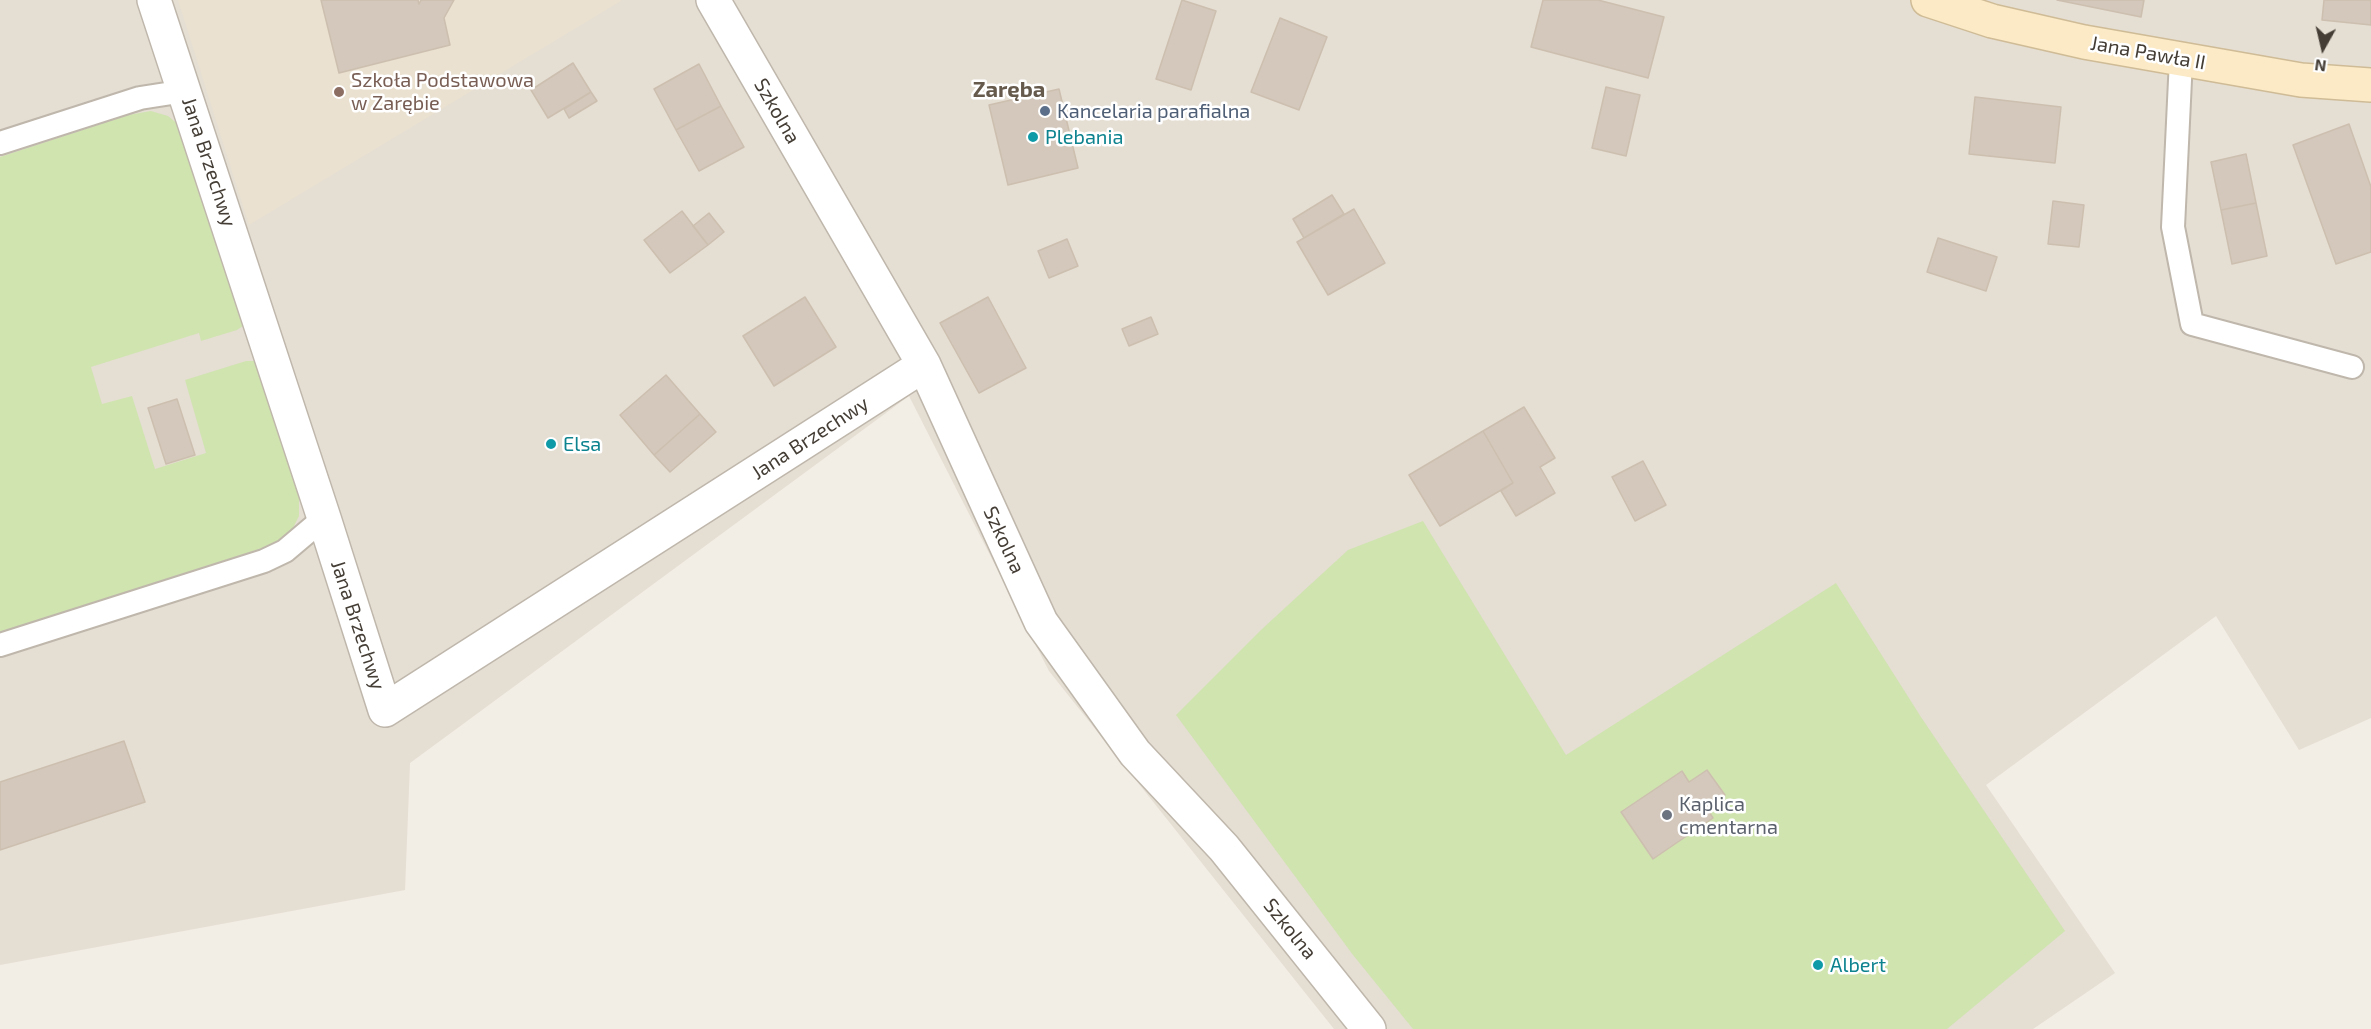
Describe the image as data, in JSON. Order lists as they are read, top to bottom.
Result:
{
  "streets": {
    "main road": ["Jana Pawła II"],
    "street": ["Szkolna", "Jana Brzechwy"]
  },
  "crossings": [
    ["Szkolna", "Jana Brzechwy"]
  ],
  "districts": ["Zaręba"],
  "places": [
    "Szkoła Podstawowa w Zarębie",
    "Kancelaria parafialna",
    "Plebania",
    "Elsa",
    "Kaplica cmentarna",
    "Albert"
  ],
  "north": "bottom"
}
